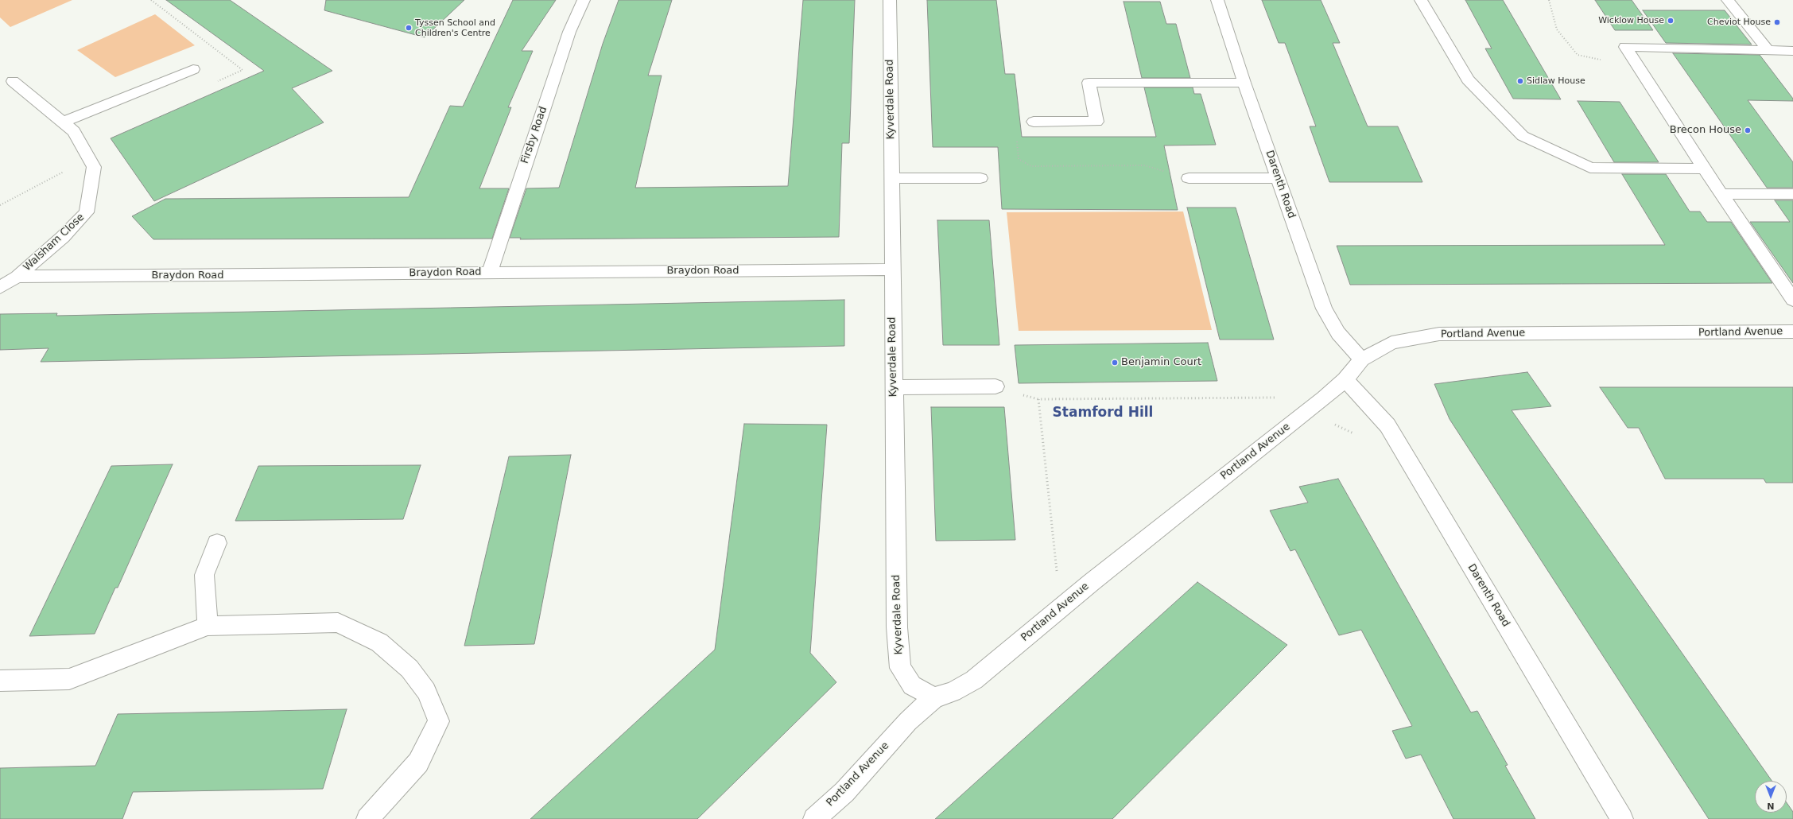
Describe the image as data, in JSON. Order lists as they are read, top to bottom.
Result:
{
  "streets": {
    "street": [
      "Kyverdale Road",
      "Firsby Road",
      "Darenth Road",
      "Walsham Close",
      "Braydon Road",
      "Portland Avenue"
    ]
  },
  "crossings": [
    ["Kyverdale Road", "Braydon Road"],
    ["Kyverdale Road", "Portland Avenue"],
    ["Firsby Road", "Braydon Road"],
    ["Darenth Road", "Portland Avenue"],
    ["Walsham Close", "Braydon Road"]
  ],
  "districts": ["Stamford Hill"],
  "places": [
    "Wicklow House",
    "Cheviot House",
    "Tyssen School and Children's Centre",
    "Sidlaw House",
    "Brecon House",
    "Benjamin Court"
  ],
  "north": "bottom"
}
